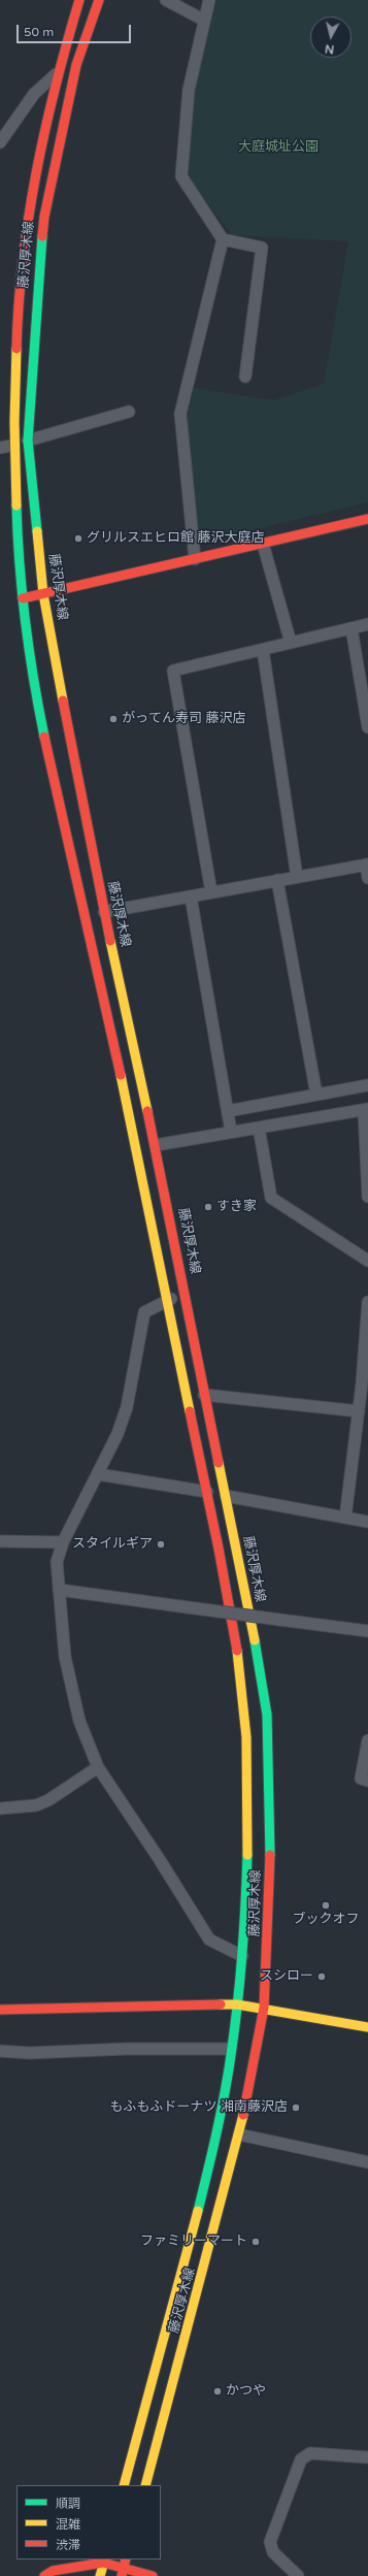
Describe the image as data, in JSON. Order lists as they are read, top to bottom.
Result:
{
  "streets": {
    "main road": ["藤沢厚木線"]
  },
  "parks": ["大庭城址公園"],
  "places": [
    "グリルスエヒロ館 藤沢大庭店",
    "がってん寿司 藤沢店",
    "すき家",
    "スタイルギア",
    "ブックオフ",
    "スシロー",
    "もふもふドーナツ 湘南藤沢店",
    "ファミリーマート",
    "かつや"
  ],
  "legend": ["順調", "混雑", "渋滞"],
  "scale_bar": "50 m",
  "north": "bottom"
}
